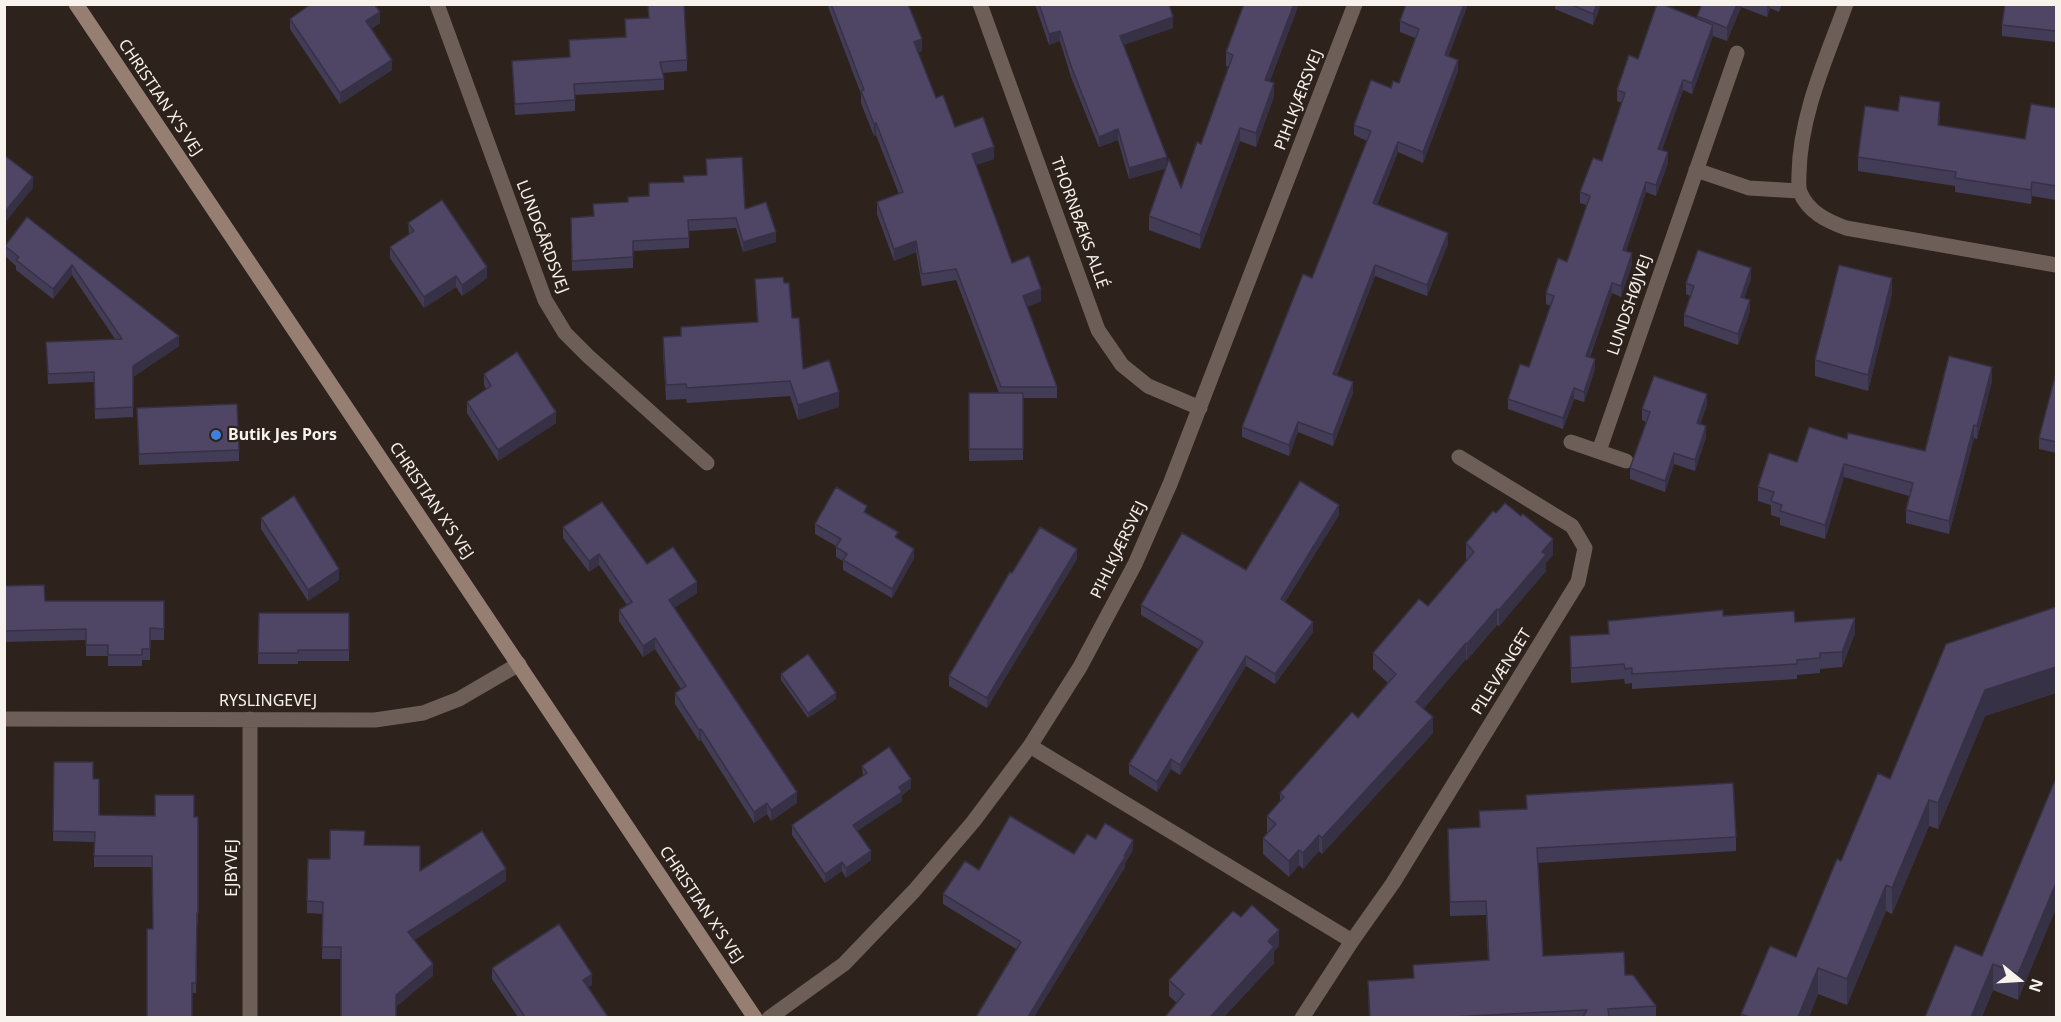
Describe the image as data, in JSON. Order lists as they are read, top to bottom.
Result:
{
  "streets": {
    "street": [
      "CHRISTIAN X'S VEJ",
      "PIHLKJÆRSVEJ",
      "THORNBÆKS ALLÉ",
      "LUNDGÅRDSVEJ",
      "LUNDSHØJVEJ",
      "PILEVÆNGET",
      "RYSLINGEVEJ",
      "EJBYVEJ"
    ]
  },
  "crossings": [
    ["CHRISTIAN X'S VEJ", "RYSLINGEVEJ"],
    ["PIHLKJÆRSVEJ", "THORNBÆKS ALLÉ"],
    ["RYSLINGEVEJ", "EJBYVEJ"]
  ],
  "places": ["Butik Jes Pors"],
  "north": "right"
}
